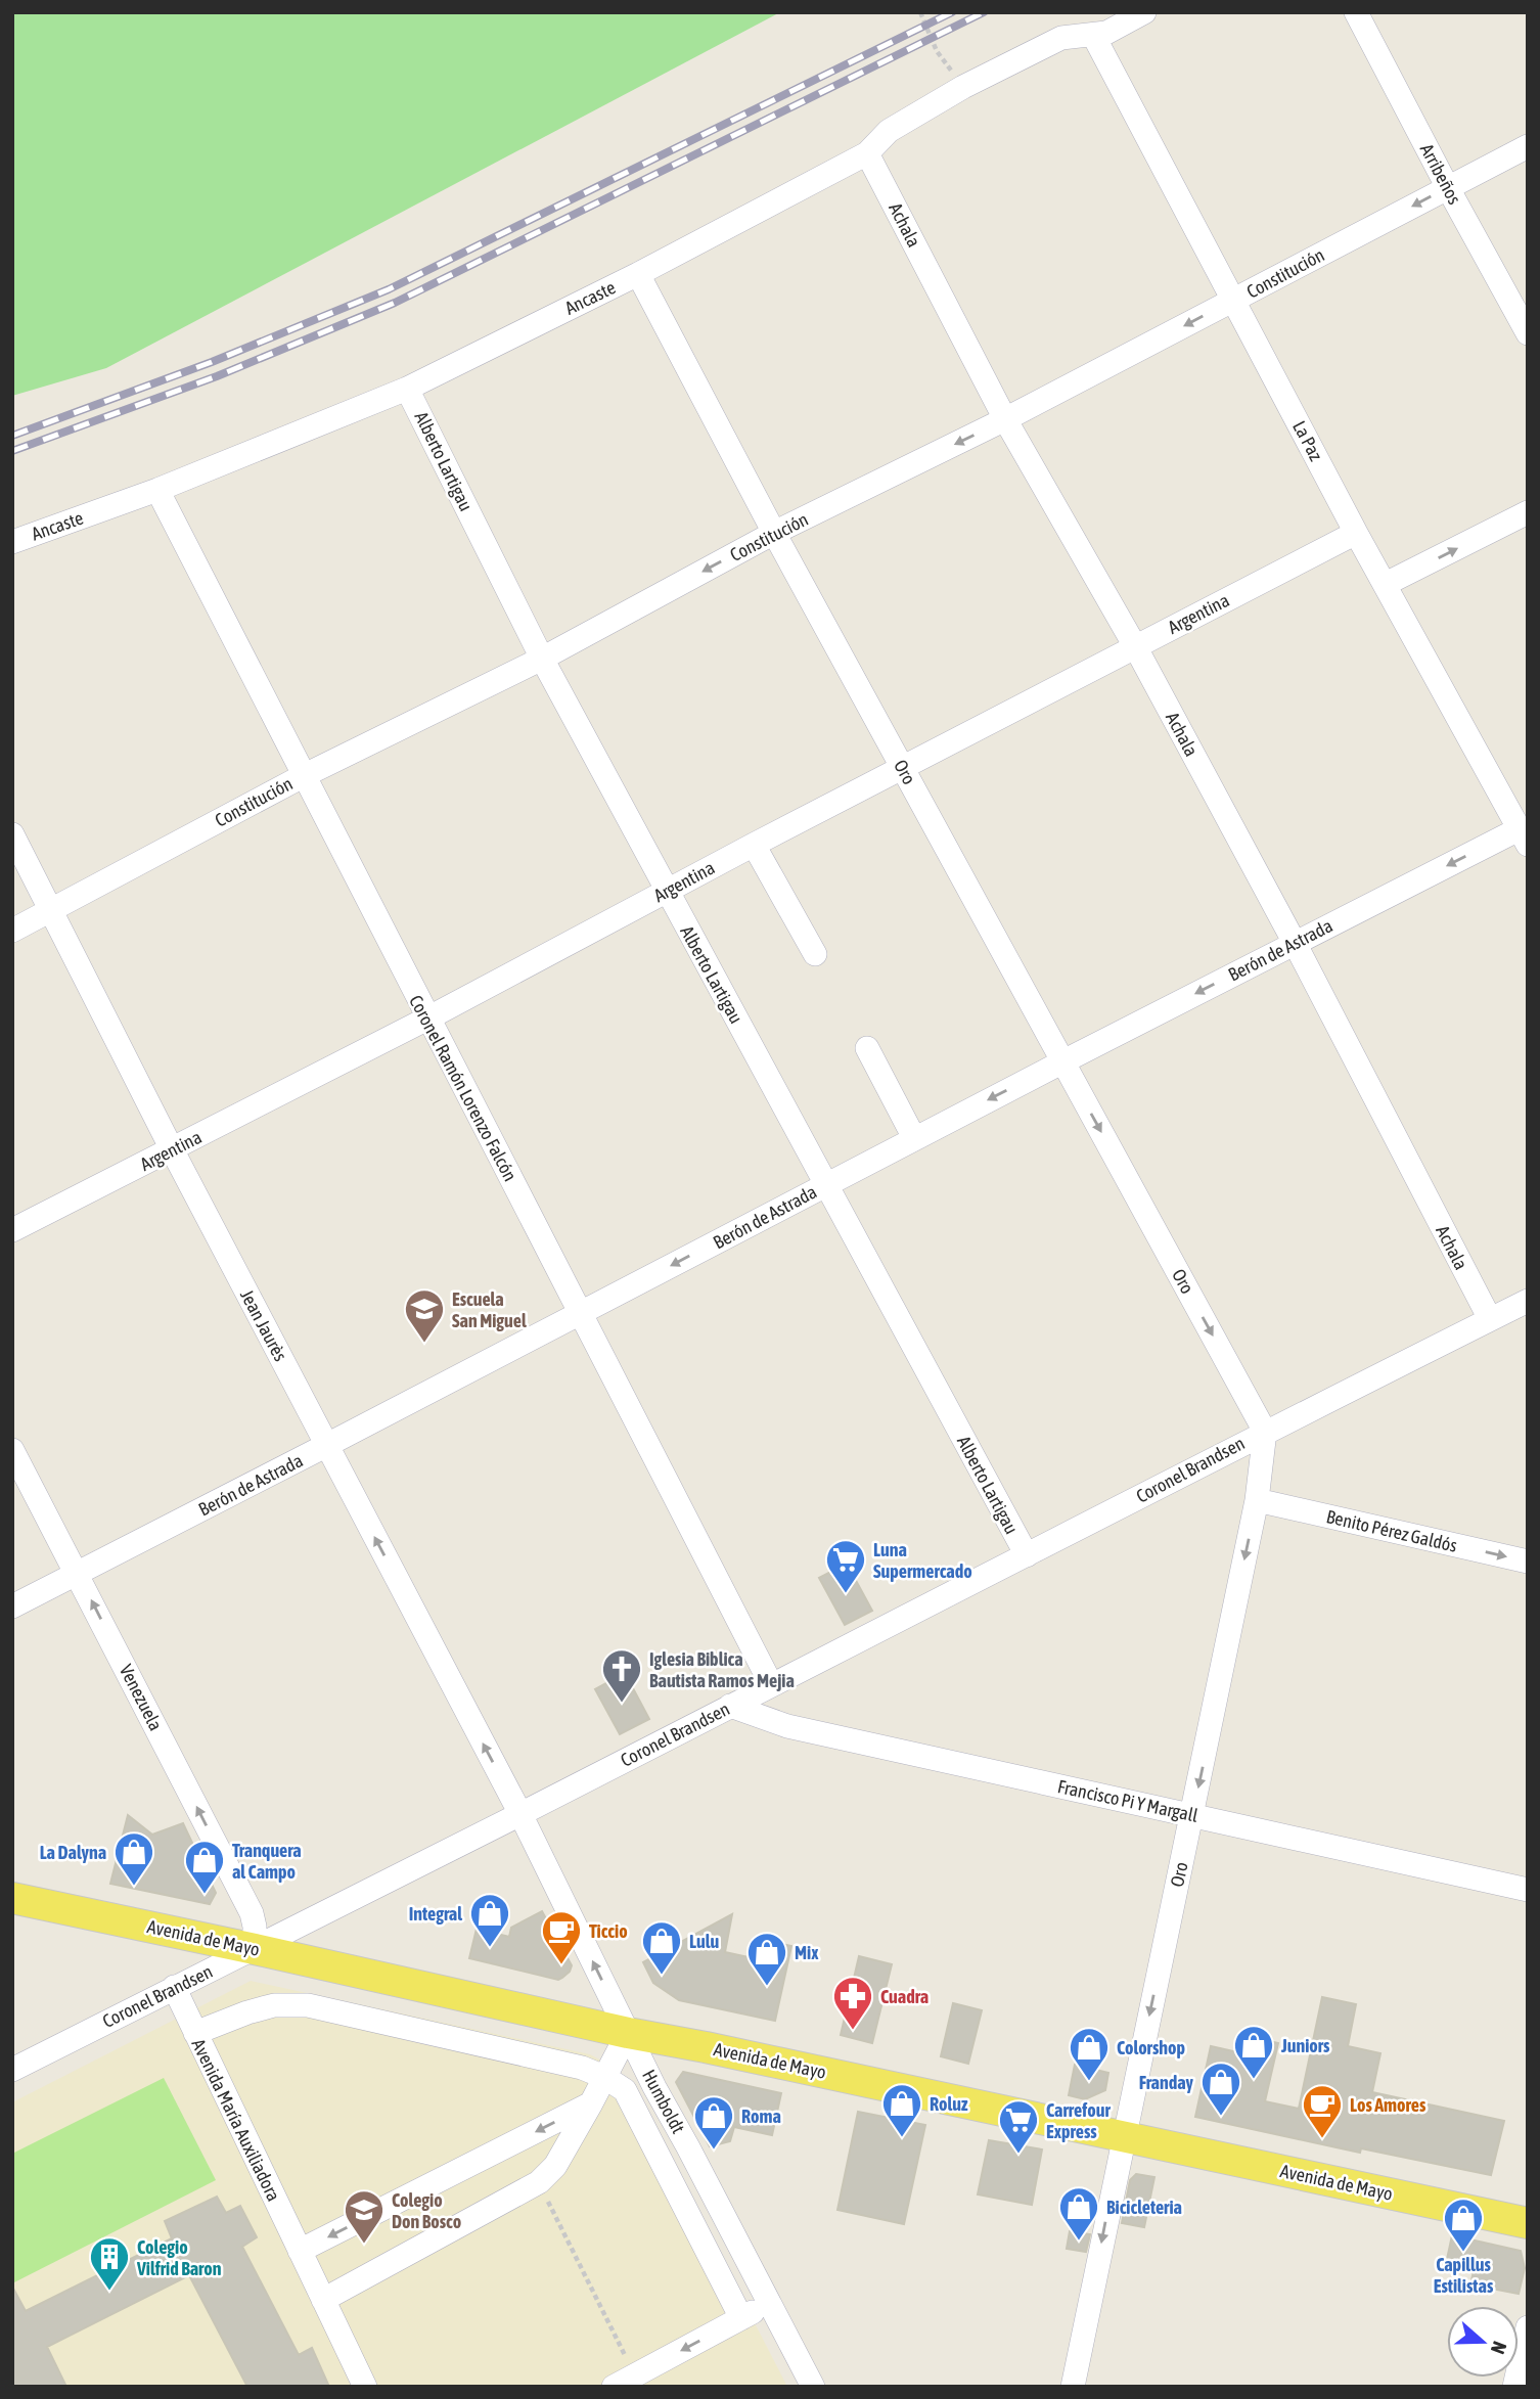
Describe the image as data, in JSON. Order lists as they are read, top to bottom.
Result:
{
  "streets": {
    "main road": ["Avenida de Mayo"],
    "street": [
      "Arribeños",
      "Achala",
      "Constitución",
      "Ancaste",
      "La Paz",
      "Alberto Lartigau",
      "Argentina",
      "Oro",
      "Berón de Astrada",
      "Coronel Ramón Lorenzo Falcón",
      "Jean Jaurès",
      "Coronel Brandsen",
      "Benito Pérez Galdós",
      "Venezuela",
      "Francisco Pi Y Margall",
      "Humboldt",
      "Avenida María Auxiliadora"
    ]
  },
  "crossings": [
    ["Arribeños", "Constitución"],
    ["Achala", "Constitución"],
    ["Achala", "Ancaste"],
    ["Achala", "Argentina"],
    ["Achala", "Berón de Astrada"],
    ["Achala", "Coronel Brandsen"],
    ["Constitución", "La Paz"],
    ["Constitución", "Alberto Lartigau"],
    ["Constitución", "Oro"],
    ["Constitución", "Coronel Ramón Lorenzo Falcón"],
    ["Constitución", "Jean Jaurès"],
    ["Ancaste", "La Paz"],
    ["Ancaste", "Alberto Lartigau"],
    ["Ancaste", "Oro"],
    ["Ancaste", "Coronel Ramón Lorenzo Falcón"],
    ["La Paz", "Argentina"],
    ["La Paz", "Berón de Astrada"],
    ["Alberto Lartigau", "Argentina"],
    ["Alberto Lartigau", "Berón de Astrada"],
    ["Alberto Lartigau", "Coronel Brandsen"],
    ["Argentina", "Oro"],
    ["Argentina", "Coronel Ramón Lorenzo Falcón"],
    ["Argentina", "Jean Jaurès"],
    ["Oro", "Berón de Astrada"],
    ["Oro", "Coronel Brandsen"],
    ["Oro", "Benito Pérez Galdós"],
    ["Oro", "Francisco Pi Y Margall"],
    ["Oro", "Avenida de Mayo"],
    ["Berón de Astrada", "Coronel Ramón Lorenzo Falcón"],
    ["Berón de Astrada", "Jean Jaurès"],
    ["Berón de Astrada", "Venezuela"],
    ["Coronel Ramón Lorenzo Falcón", "Coronel Brandsen"],
    ["Jean Jaurès", "Coronel Brandsen"],
    ["Jean Jaurès", "Humboldt"],
    ["Coronel Brandsen", "Venezuela"],
    ["Coronel Brandsen", "Francisco Pi Y Margall"],
    ["Coronel Brandsen", "Avenida de Mayo"],
    ["Coronel Brandsen", "Humboldt"],
    ["Coronel Brandsen", "Avenida María Auxiliadora"],
    ["Venezuela", "Avenida de Mayo"],
    ["Avenida de Mayo", "Humboldt"]
  ],
  "one_way": [
    "Constitución",
    "Oro",
    "Berón de Astrada",
    "Jean Jaurès",
    "Benito Pérez Galdós",
    "Venezuela",
    "Humboldt"
  ],
  "places": {
    "school or university": ["Escuela San Miguel", "Colegio Don Bosco"],
    "supermarket": ["Luna Supermercado", "Carrefour Express"],
    "church": ["Iglesia Biblica Bautista Ramos Mejia"],
    "shop": [
      "La Dalyna",
      "Tranquera al Campo",
      "Integral",
      "Lulu",
      "Mix",
      "Juniors",
      "Colorshop",
      "Franday",
      "Roluz",
      "Roma",
      "Bicicleteria",
      "Capillus Estilistas"
    ],
    "cafe": ["Ticcio", "Los Amores"],
    "pharmacy": ["Cuadra"],
    "building": ["Colegio Vilfrid Baron"]
  },
  "north": "right"
}
